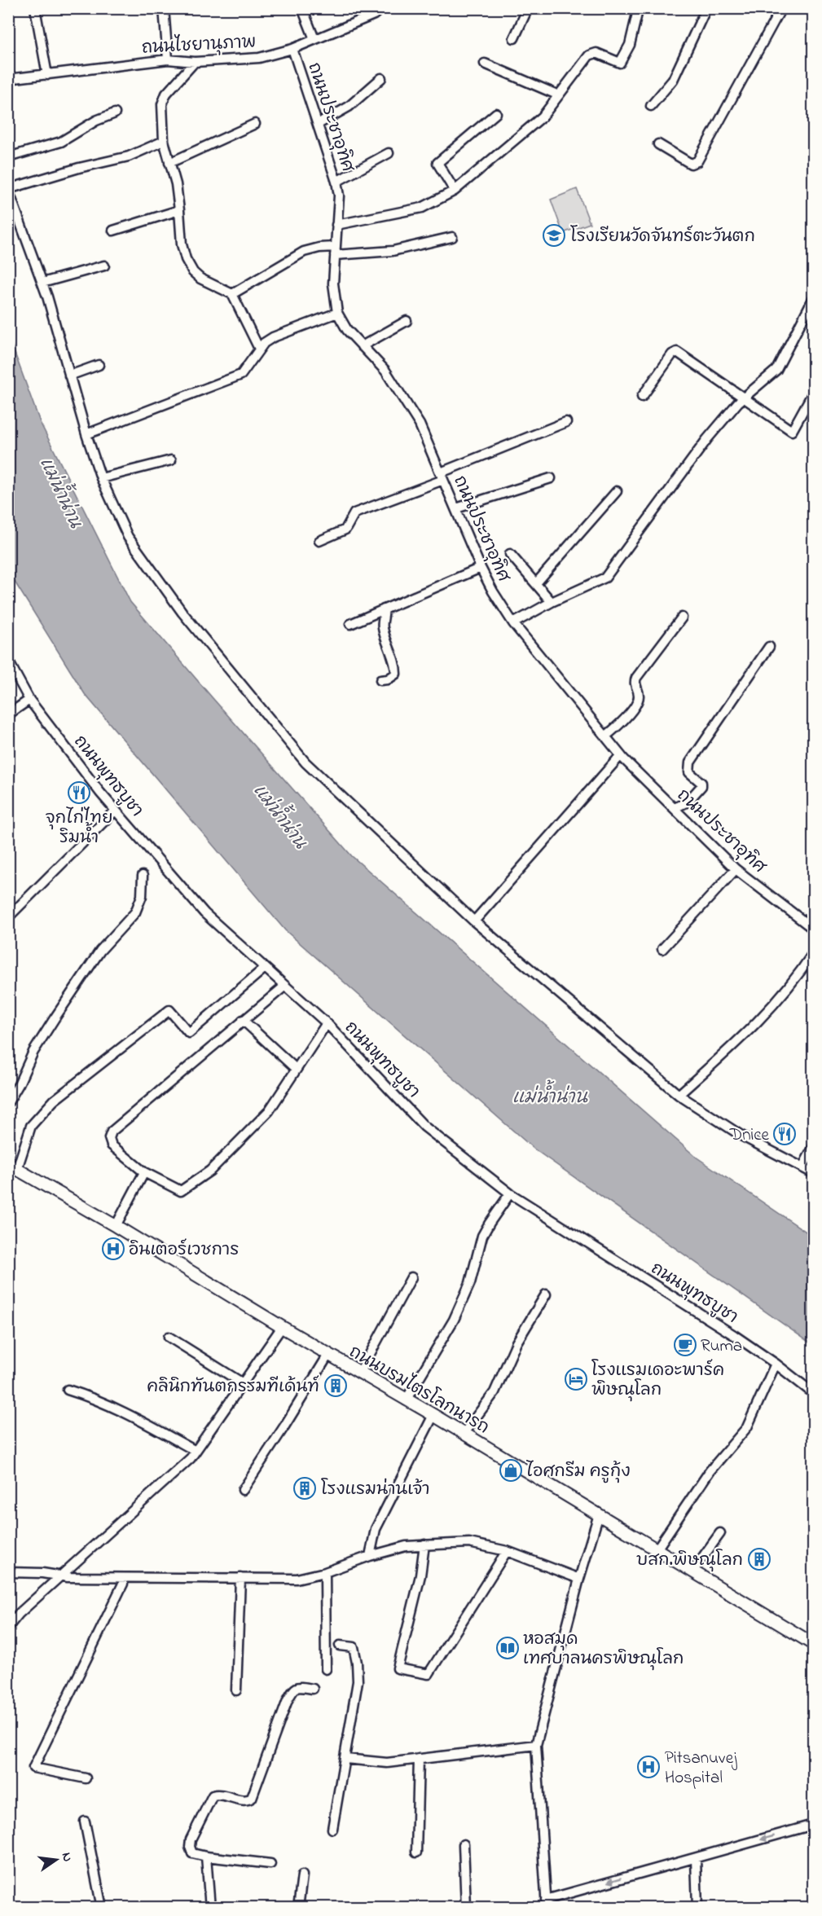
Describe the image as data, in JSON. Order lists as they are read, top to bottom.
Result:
{
  "streets": {
    "main road": ["ถนนบรมไตรโลกนารถ"],
    "street": ["ถนนไชยานุภาพ", "ถนนประชาอุทิศ", "ถนนพุทธบูชา"]
  },
  "crossings": [
    ["ถนนไชยานุภาพ", "ถนนประชาอุทิศ"]
  ],
  "water": ["แม่น้ำน่าน"],
  "places": {
    "school or university": ["โรงเรียนวัดจันทร์ตะวันตก"],
    "restaurant": ["จุกไก่ไทย ริมน้ำ", "Dnice"],
    "hospital": ["อินเตอร์เวชการ", "Pitsanuvej Hospital"],
    "cafe": ["Ruma"],
    "hotel": ["โรงแรมเดอะพาร์ค พิษณุโลก"],
    "building": ["คลินิกทันตกรรมทีเด้นท์", "โรงแรมน่านเจ้า", "บสก.พิษณุโลก"],
    "shop": ["ไอศกรีม ครูกุ้ง"],
    "library": ["หอสมุด เทศบาลนครพิษณุโลก"]
  },
  "north": "right"
}
